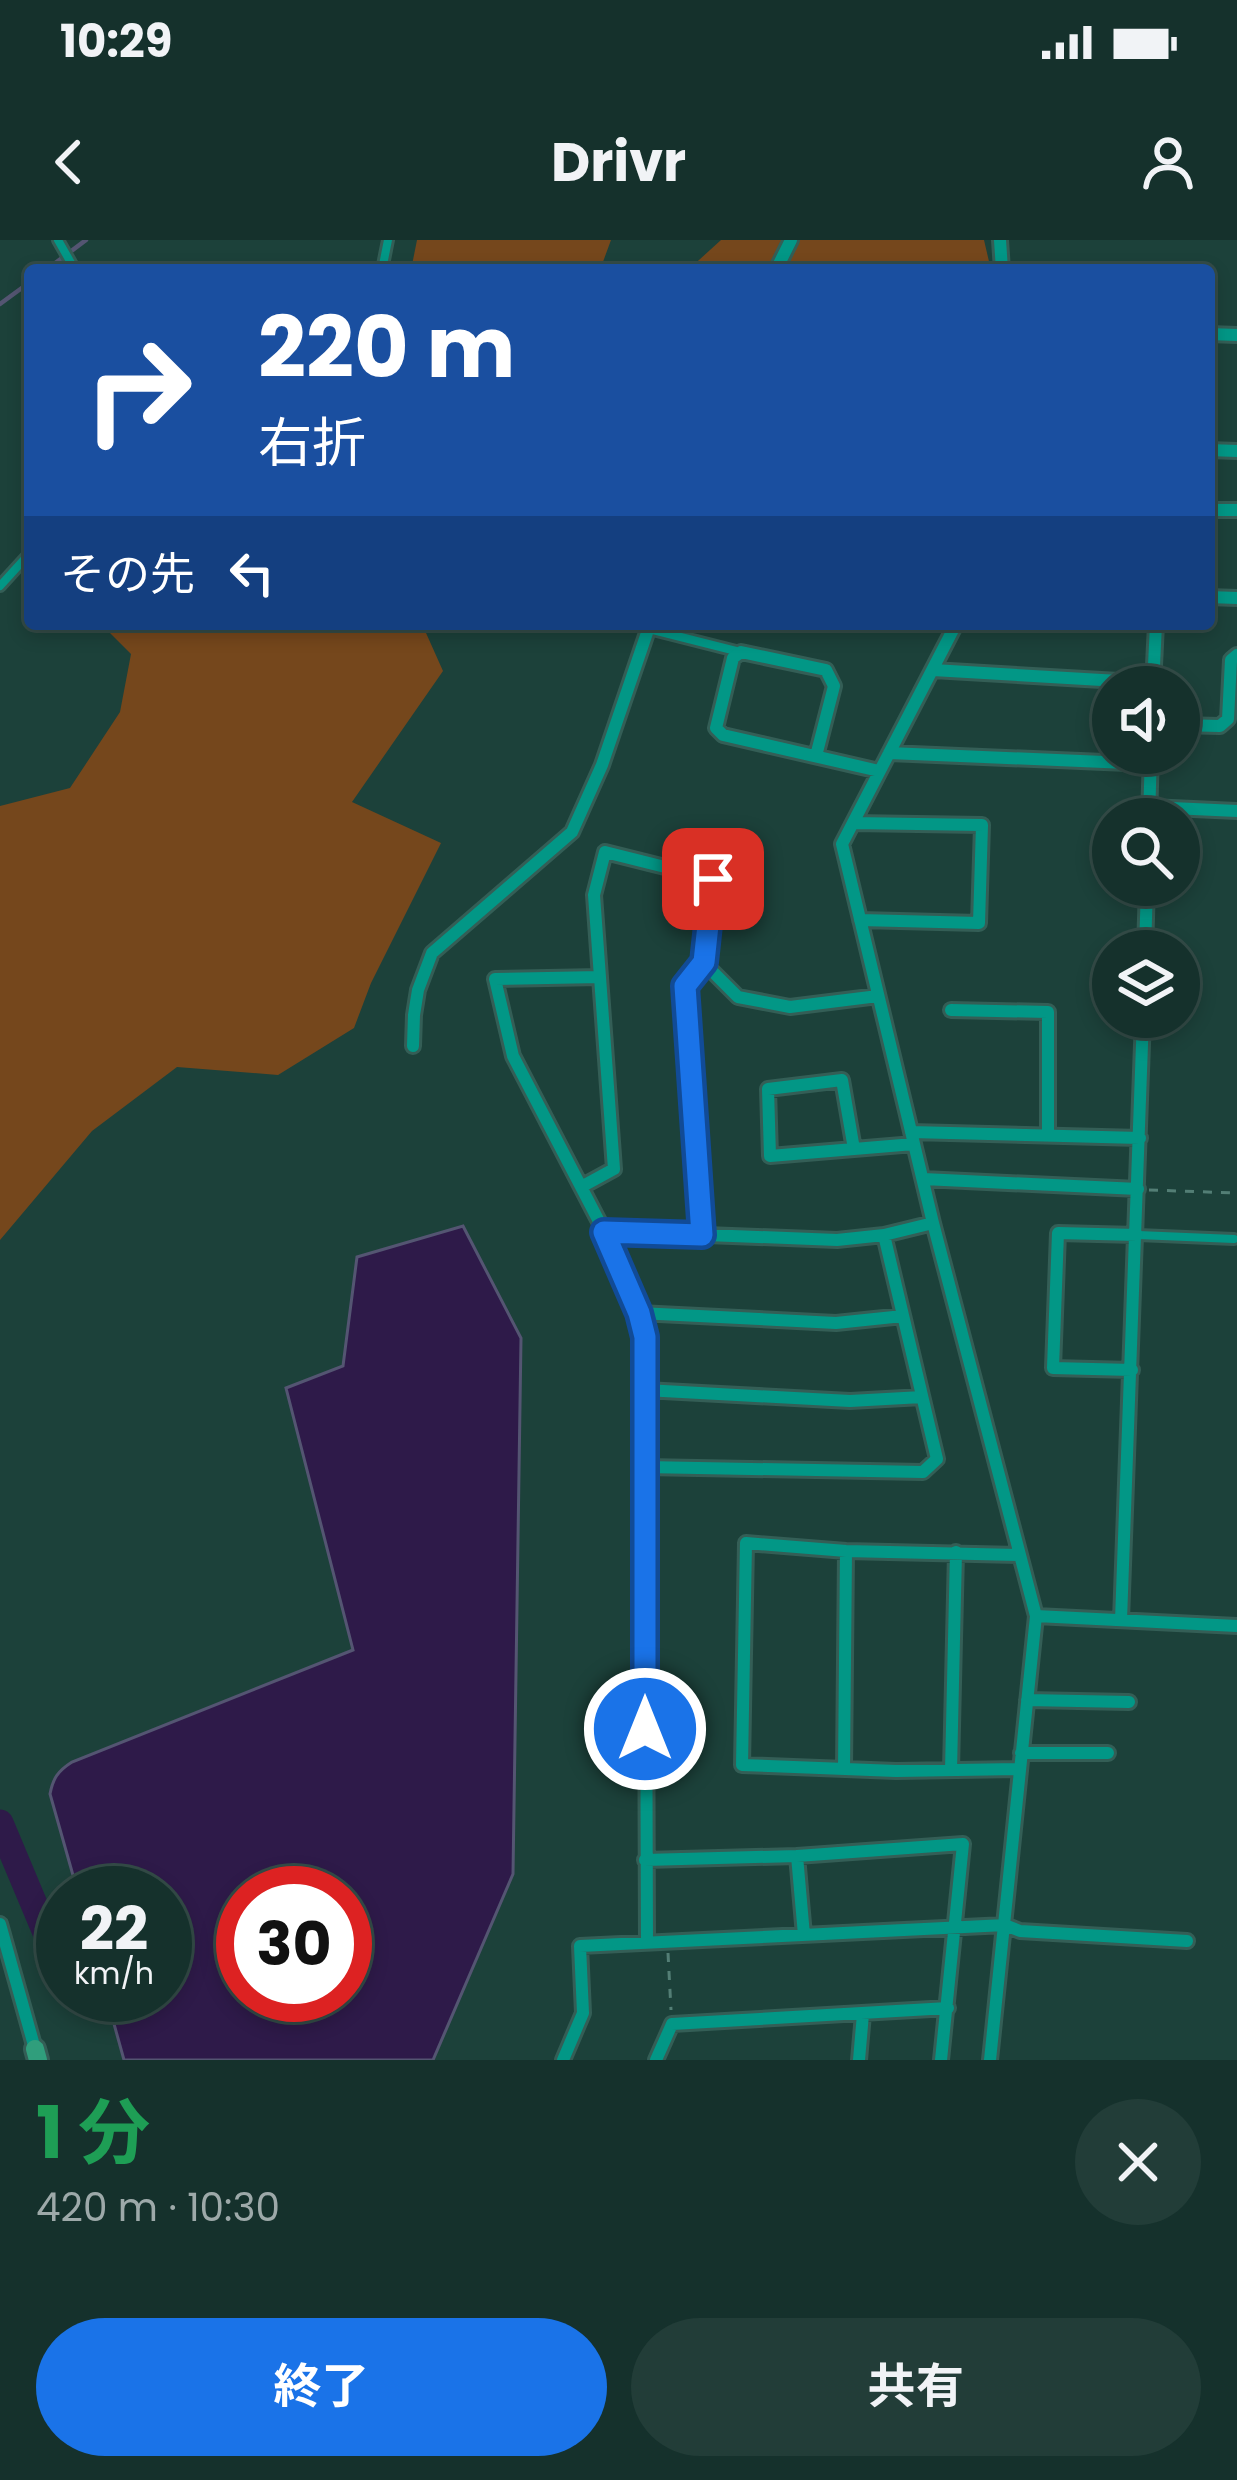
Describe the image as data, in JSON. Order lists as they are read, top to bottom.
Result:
{
  "page": {
    "status": "10:29",
    "header": "Drivr",
    "turn": ["220 m", "右折"],
    "then": "その先",
    "speed": "22 km/h",
    "limit": "30",
    "heading": ["1 分", "420 m · 10:30"],
    "buttons": ["終了", "共有"]
  }
}
